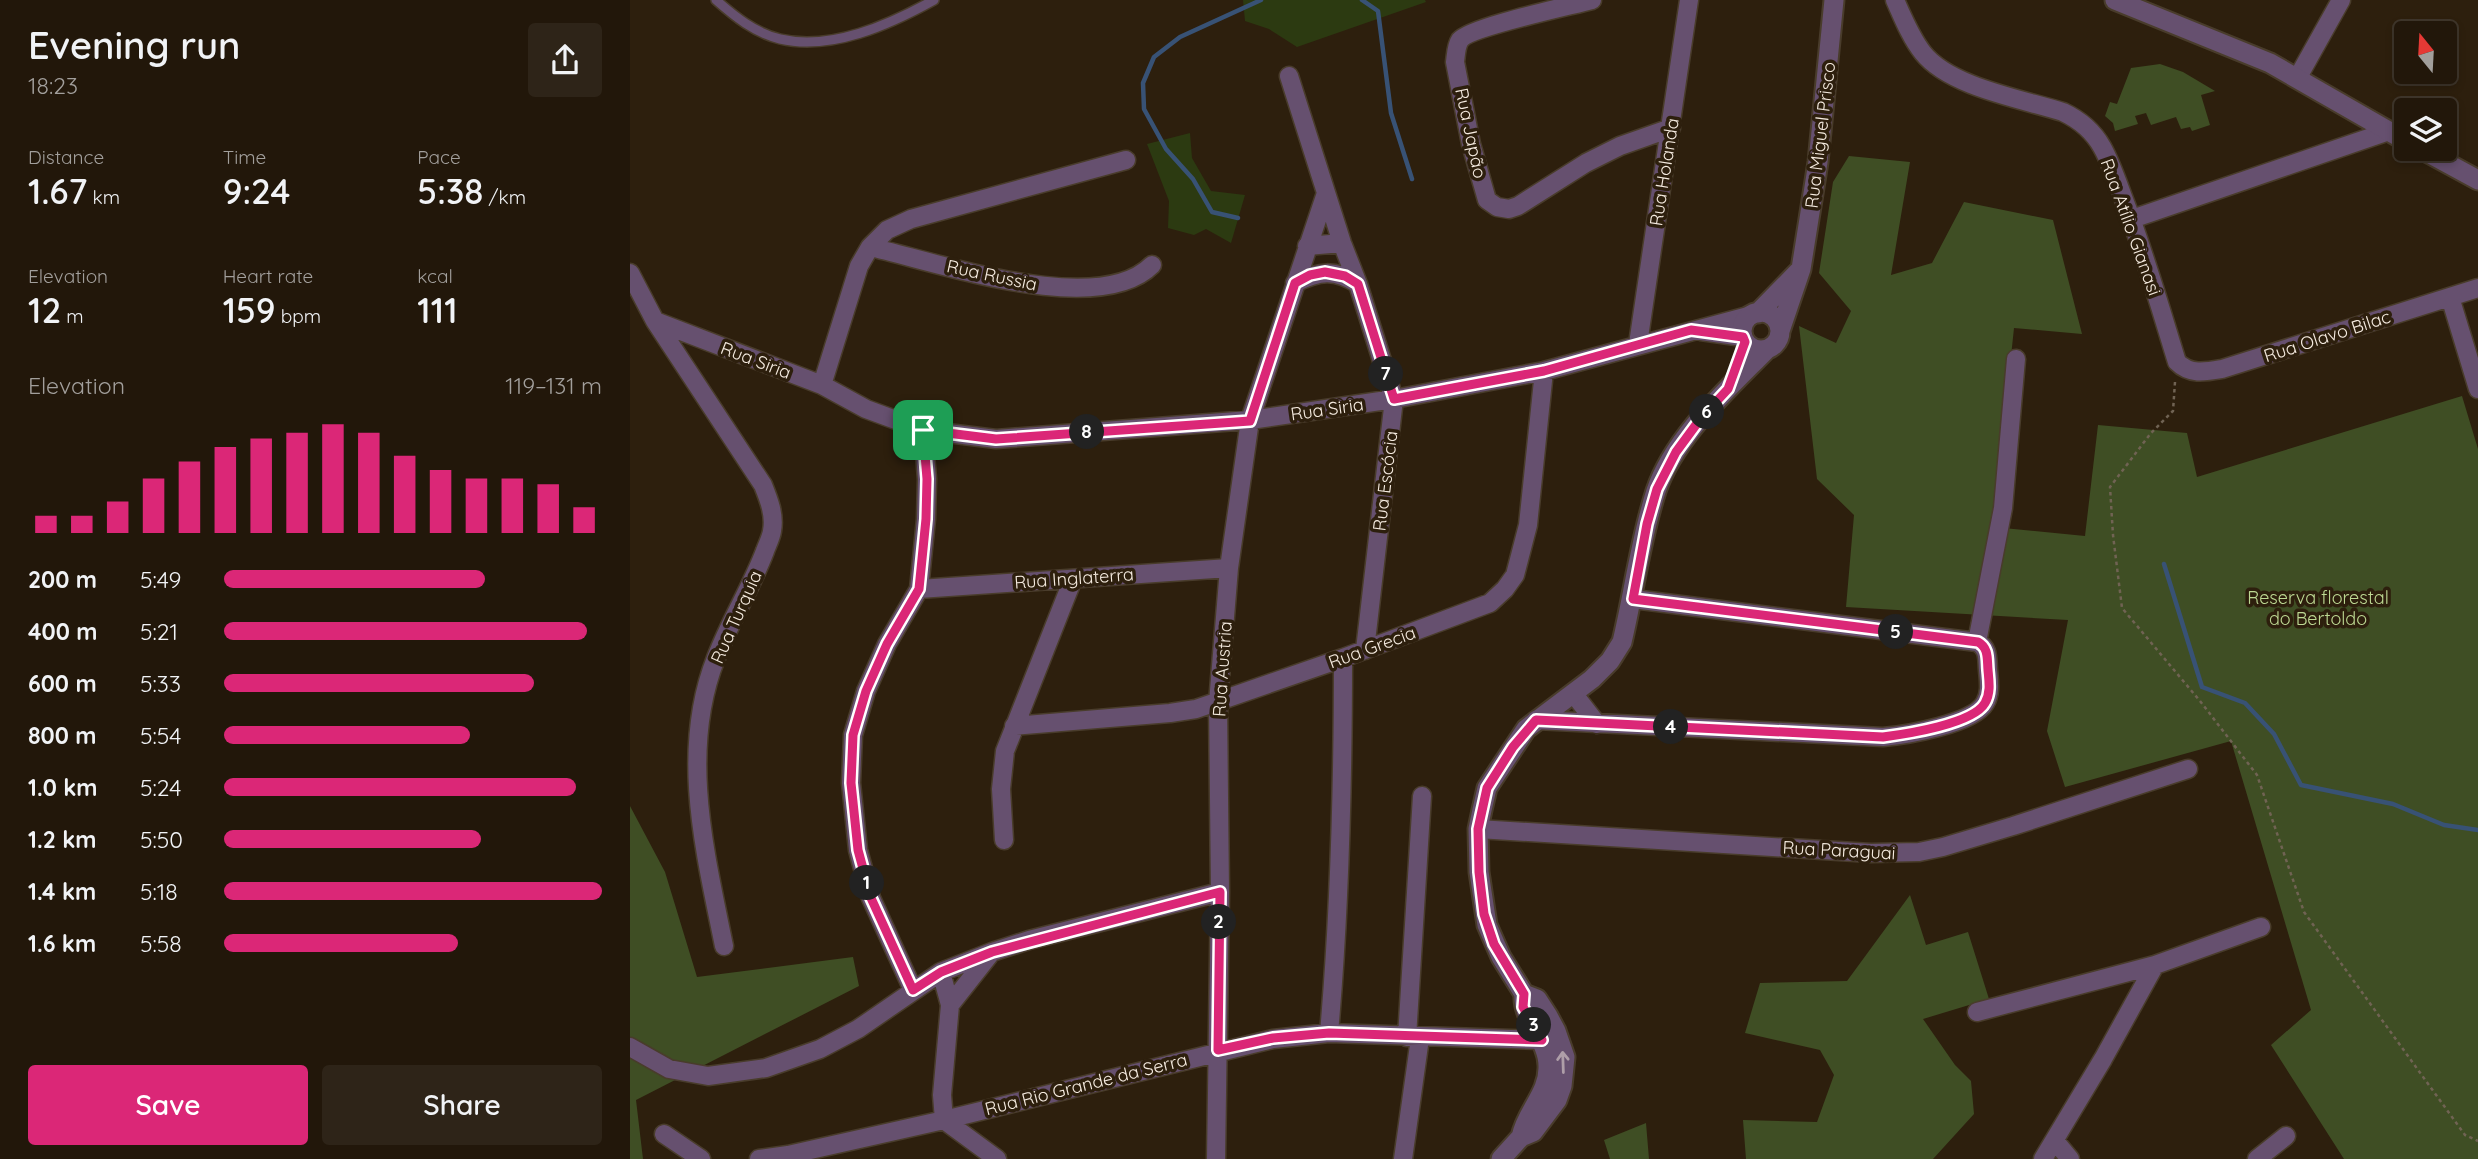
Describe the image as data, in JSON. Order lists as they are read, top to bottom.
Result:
{
  "streets": {
    "street": [
      "Rua Japão",
      "Rua Miguel Prisco",
      "Rua Holanda",
      "Rua Atílio Gianasi",
      "Rua Russia",
      "Rua Olavo Bilac",
      "Rua Siria",
      "Rua Escócia",
      "Rua Inglaterra",
      "Rua Turquia",
      "Rua Grecia",
      "Rua Austria",
      "Rua Paraguai",
      "Rua Rio Grande da Serra"
    ]
  },
  "crossings": [
    ["Rua Japão", "Rua Holanda"],
    ["Rua Miguel Prisco", "Rua Siria"],
    ["Rua Miguel Prisco", "Rua Paraguai"],
    ["Rua Miguel Prisco", "Rua Rio Grande da Serra"],
    ["Rua Holanda", "Rua Siria"],
    ["Rua Atílio Gianasi", "Rua Olavo Bilac"],
    ["Rua Siria", "Rua Escócia"],
    ["Rua Siria", "Rua Turquia"],
    ["Rua Siria", "Rua Grecia"],
    ["Rua Siria", "Rua Austria"],
    ["Rua Escócia", "Rua Grecia"],
    ["Rua Escócia", "Rua Austria"],
    ["Rua Inglaterra", "Rua Austria"],
    ["Rua Grecia", "Rua Austria"],
    ["Rua Austria", "Rua Rio Grande da Serra"]
  ],
  "parks": ["Reserva florestal do Bertoldo"],
  "north": "top",
  "page": {
    "heading": ["Evening run", "18:23"],
    "stats": [
      ["Distance", "1.67 km"],
      ["Time", "9:24"],
      ["Pace", "5:38 /km"],
      ["Elevation", "12 m"],
      ["Heart rate", "159 bpm"],
      ["kcal", "111"]
    ],
    "pins": [
      "7",
      "6",
      "8",
      "5",
      "4",
      "1",
      "2",
      "3"
    ],
    "chart": ["Elevation", "119–131 m"],
    "list": [
      {
        "name": "200 m",
        "note": "5:49"
      },
      {
        "name": "400 m",
        "note": "5:21"
      },
      {
        "name": "600 m",
        "note": "5:33"
      },
      {
        "name": "800 m",
        "note": "5:54"
      },
      {
        "name": "1.0 km",
        "note": "5:24"
      },
      {
        "name": "1.2 km",
        "note": "5:50"
      },
      {
        "name": "1.4 km",
        "note": "5:18"
      },
      {
        "name": "1.6 km",
        "note": "5:58"
      }
    ],
    "buttons": ["Save", "Share"]
  }
}
